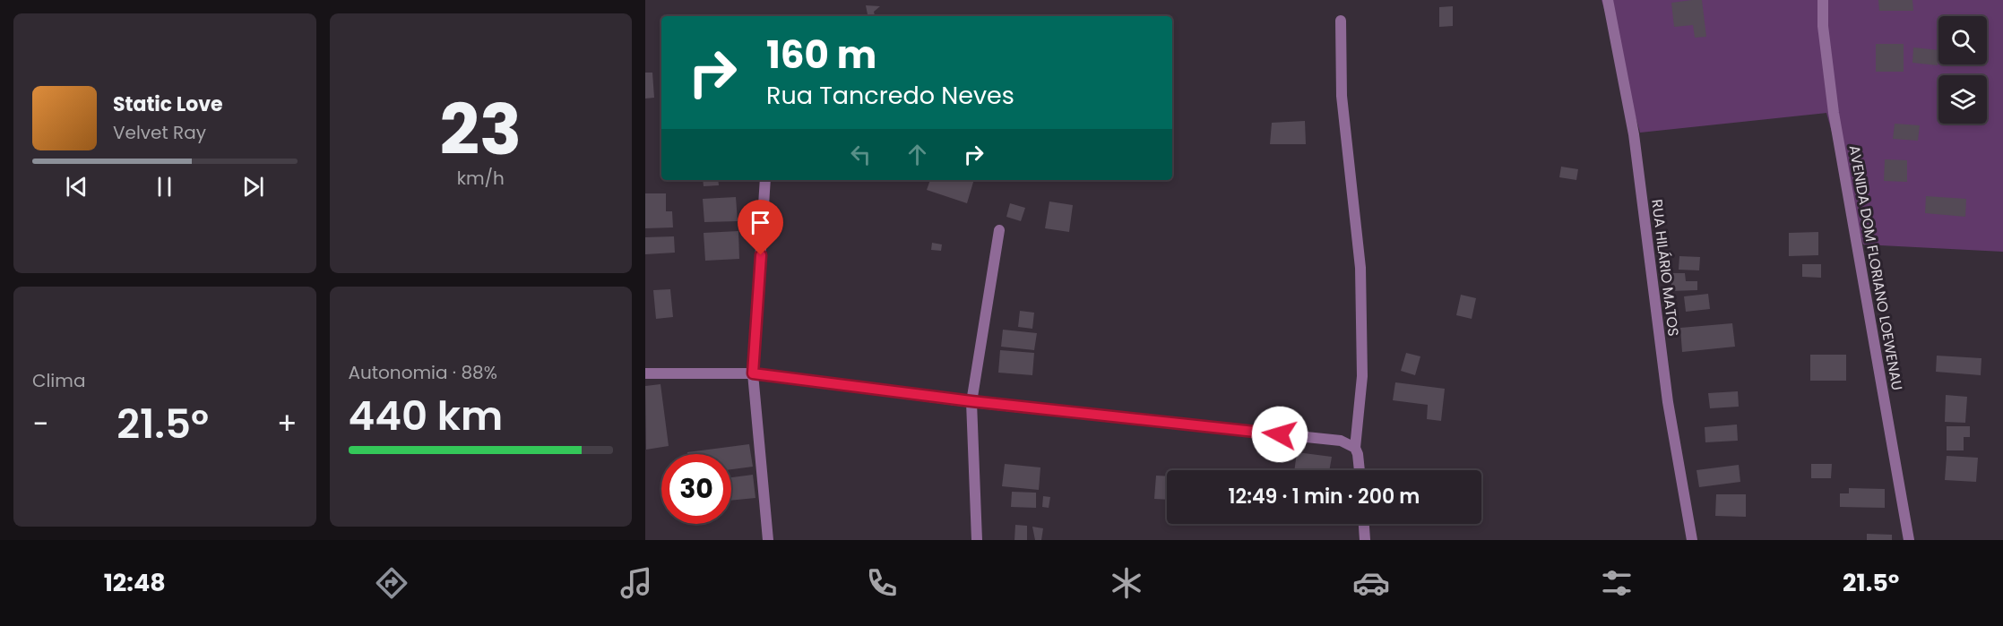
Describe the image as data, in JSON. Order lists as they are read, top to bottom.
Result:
{
  "streets": {
    "street": ["RUA HILÁRIO MATOS", "AVENIDA DOM FLORIANO LOEWENAU"]
  },
  "page": {
    "tile": [
      ["23", "km/h"],
      "Clima",
      ["Autonomia · 88%", "440 km"]
    ],
    "turn": ["160 m", "Rua Tancredo Neves"],
    "song": ["Static Love", "Velvet Ray"],
    "heat": ["−", "21.5°", "+"],
    "limit": "30",
    "trip": "12:49 · 1 min · 200 m",
    "tabs": ["12:48", "21.5°"]
  }
}
